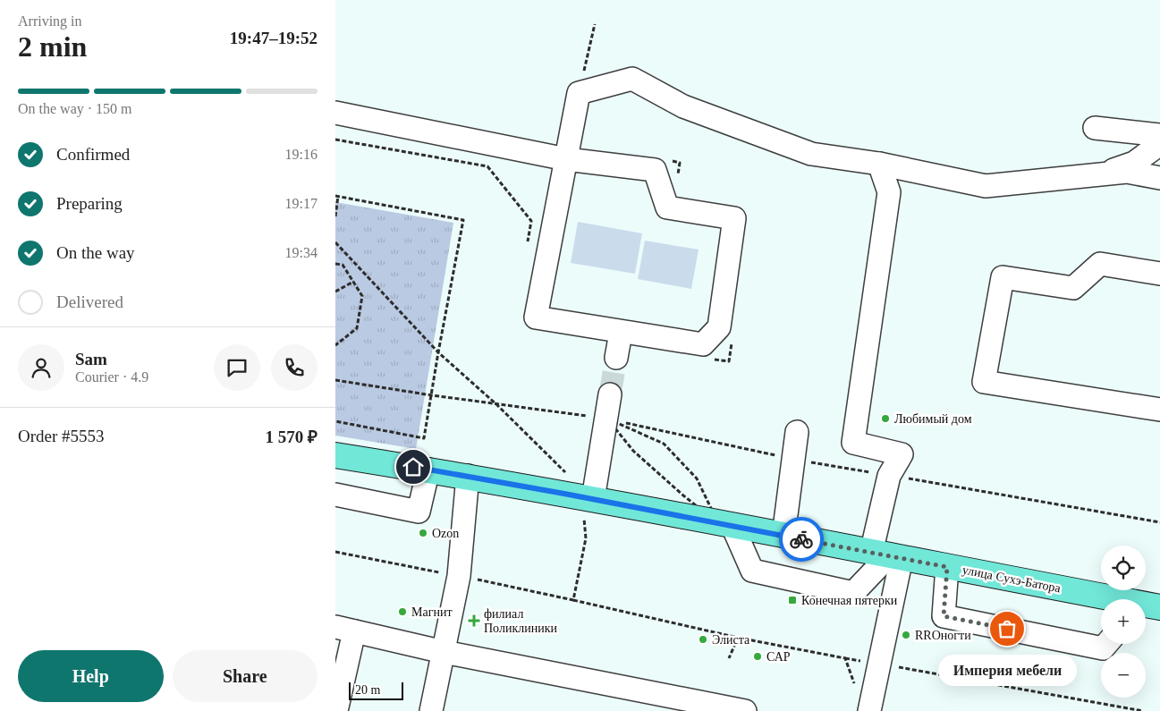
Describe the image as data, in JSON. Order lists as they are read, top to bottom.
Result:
{
  "streets": {
    "main road": ["улица Сухэ-Батора"]
  },
  "places": {
    "other": [
      "Любимый дом",
      "Ozon",
      "Магнит",
      "Империя мебели",
      "RROногти",
      "Элиста",
      "САР"
    ],
    "transit": ["Конечная пятерки"],
    "health": ["филиал Поликлиники"]
  },
  "scale_bar": "20 m",
  "page": {
    "heading": ["2 min", "Arriving in", "19:47–19:52"],
    "panel": [
      "Sam",
      "Courier · 4.9",
      "Order #5553",
      "1 570 ₽"
    ],
    "bar": "On the way · 150 m",
    "list": [
      ["Confirmed", "19:16"],
      ["Preparing", "19:17"],
      ["On the way", "19:34"],
      "Delivered"
    ],
    "map_buttons": ["+", "−"],
    "buttons": ["Help", "Share"],
    "bubble": "Империя мебели",
    "scale": "20 m"
  }
}
